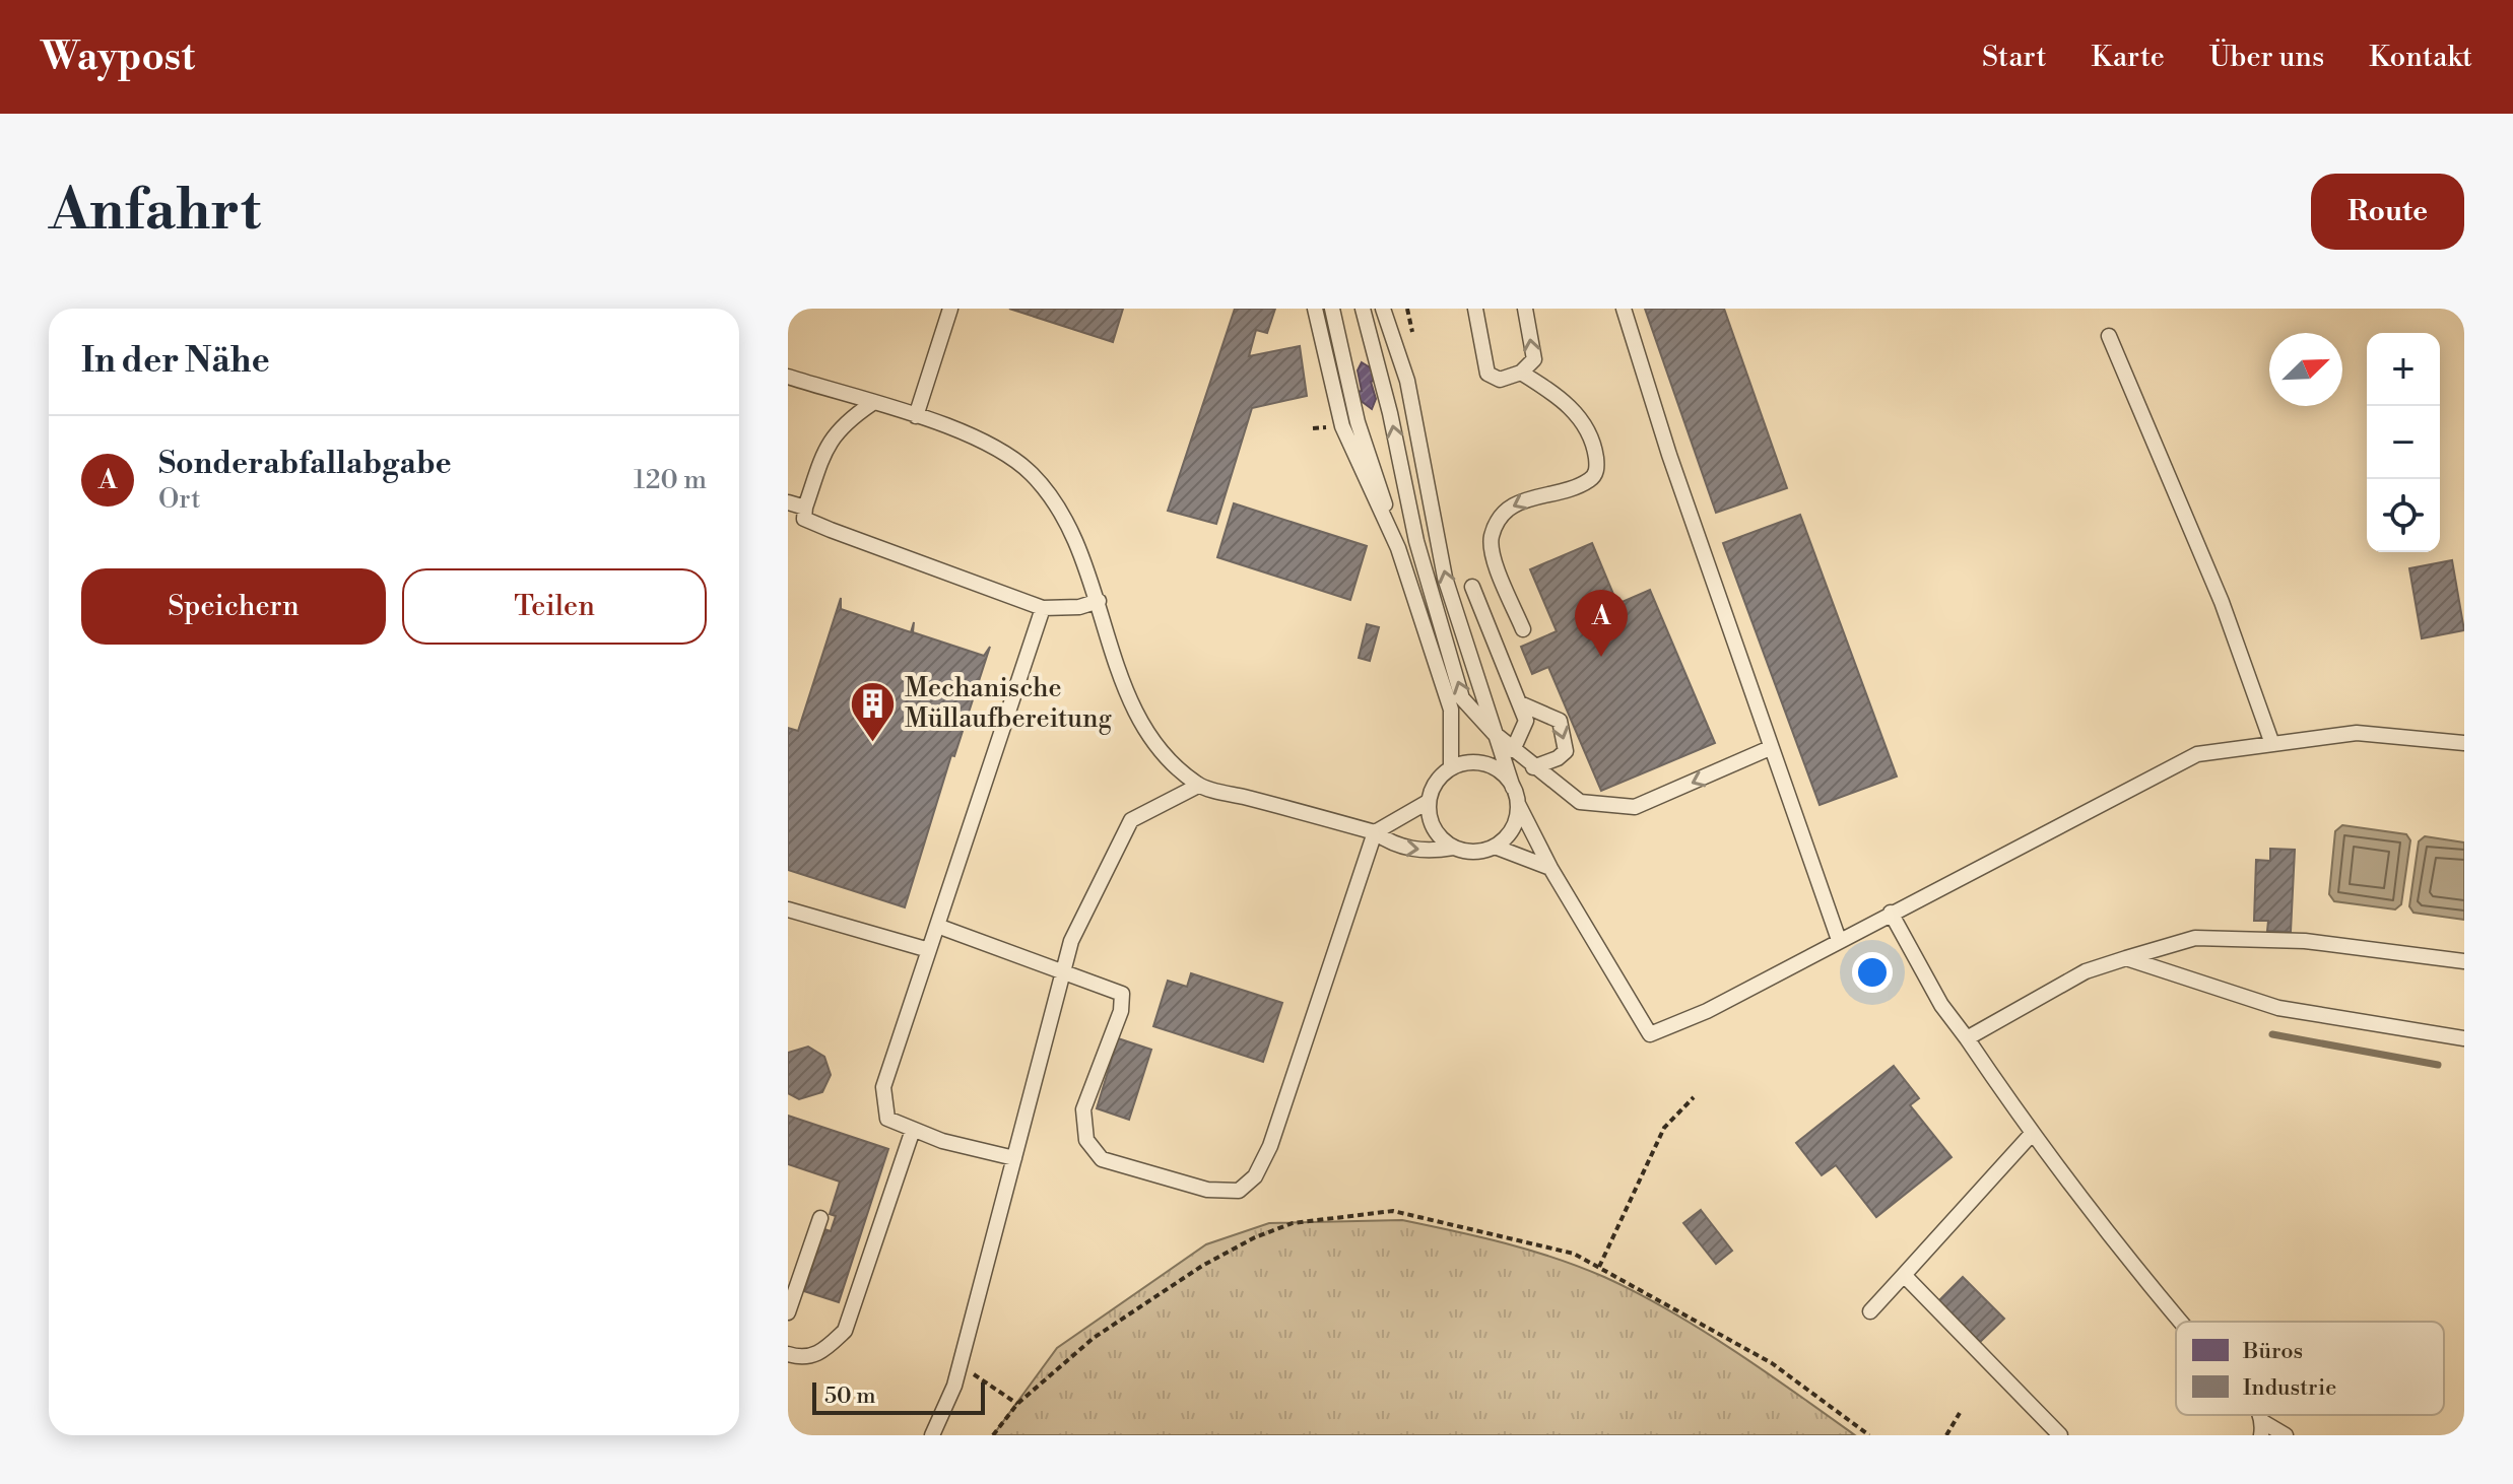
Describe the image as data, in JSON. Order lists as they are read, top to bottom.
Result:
{
  "places": {
    "building": ["Mechanische Müllaufbereitung"]
  },
  "legend": ["Büros", "Industrie"],
  "scale_bar": "50 m",
  "north": "top right",
  "page": {
    "header": "Waypost",
    "nav": [
      "Start",
      "Karte",
      "Über uns",
      "Kontakt"
    ],
    "buttons": [
      "Route",
      ["Speichern", "Teilen"]
    ],
    "title": "Anfahrt",
    "heading": "In der Nähe",
    "map_buttons": ["+", "−"],
    "list": [
      {
        "mark": "A",
        "name": "Sonderabfallabgabe",
        "note": "Ort",
        "value": "120 m"
      }
    ],
    "pins": "A",
    "scale": "50 m"
  }
}
